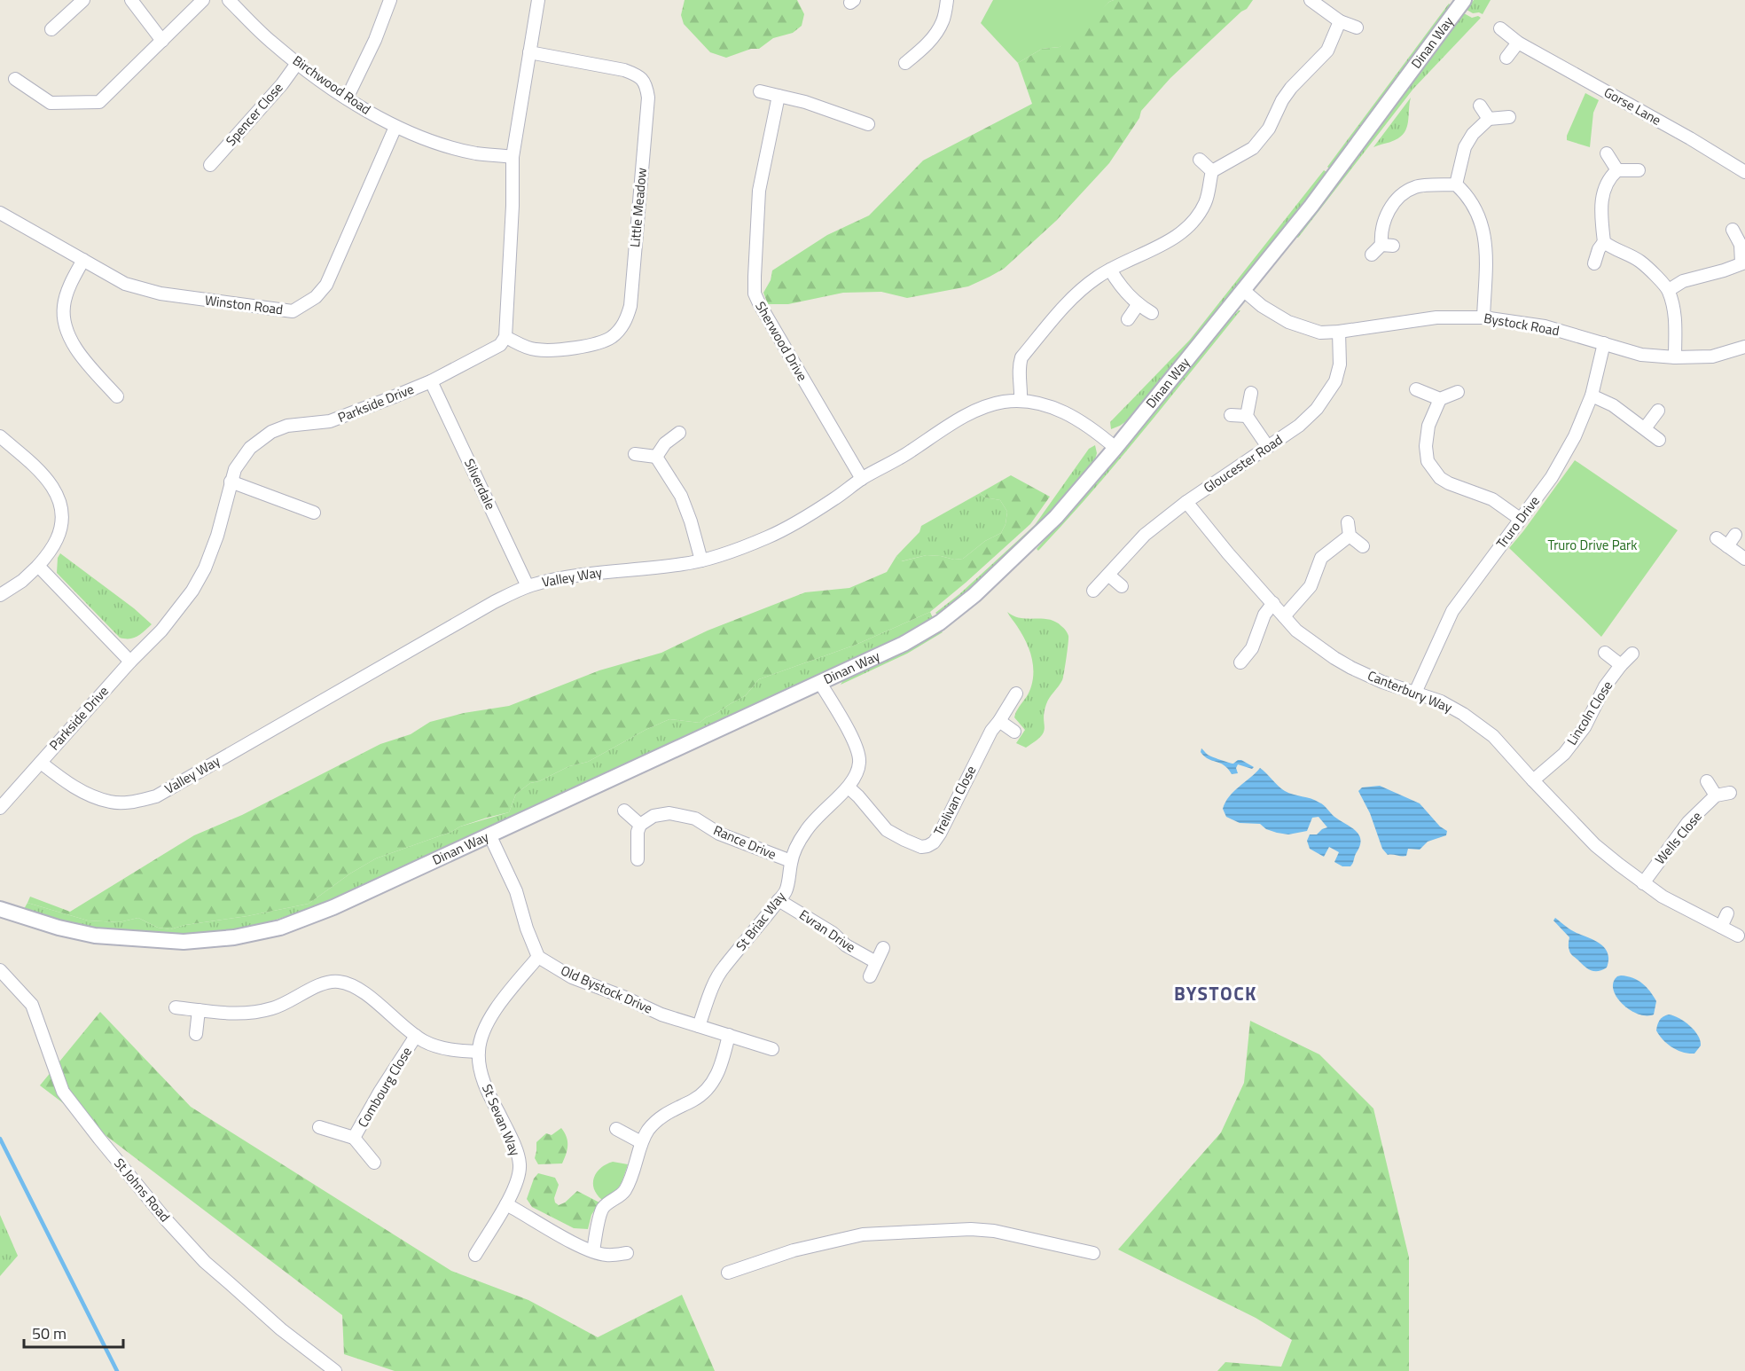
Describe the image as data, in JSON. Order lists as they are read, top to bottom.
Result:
{
  "streets": {
    "street": [
      "Dinan Way",
      "Birchwood Road",
      "Gorse Lane",
      "Spencer Close",
      "Little Meadow",
      "Winston Road",
      "Bystock Road",
      "Sherwood Drive",
      "Parkside Drive",
      "Gloucester Road",
      "Silverdale",
      "Truro Drive",
      "Valley Way",
      "Canterbury Way",
      "Lincoln Close",
      "Trelivan Close",
      "Wells Close",
      "Rance Drive",
      "St Briac Way",
      "Evran Drive",
      "Old Bystock Drive",
      "Combourg Close",
      "St Sevan Way",
      "St Johns Road"
    ]
  },
  "crossings": [
    ["Dinan Way", "Bystock Road"],
    ["Dinan Way", "Valley Way"],
    ["Dinan Way", "St Briac Way"],
    ["Birchwood Road", "Spencer Close"],
    ["Birchwood Road", "Winston Road"],
    ["Little Meadow", "Parkside Drive"],
    ["Bystock Road", "Gloucester Road"],
    ["Bystock Road", "Truro Drive"],
    ["Sherwood Drive", "Valley Way"],
    ["Parkside Drive", "Silverdale"],
    ["Parkside Drive", "Valley Way"],
    ["Gloucester Road", "Canterbury Way"],
    ["Silverdale", "Valley Way"],
    ["Truro Drive", "Canterbury Way"],
    ["Canterbury Way", "Lincoln Close"],
    ["Canterbury Way", "Wells Close"],
    ["Trelivan Close", "St Briac Way"],
    ["Rance Drive", "St Briac Way"],
    ["St Briac Way", "Evran Drive"],
    ["St Briac Way", "Old Bystock Drive"],
    ["Old Bystock Drive", "St Sevan Way"]
  ],
  "districts": ["BYSTOCK"],
  "parks": ["Truro Drive Park"],
  "scale_bar": "50 m"
}
